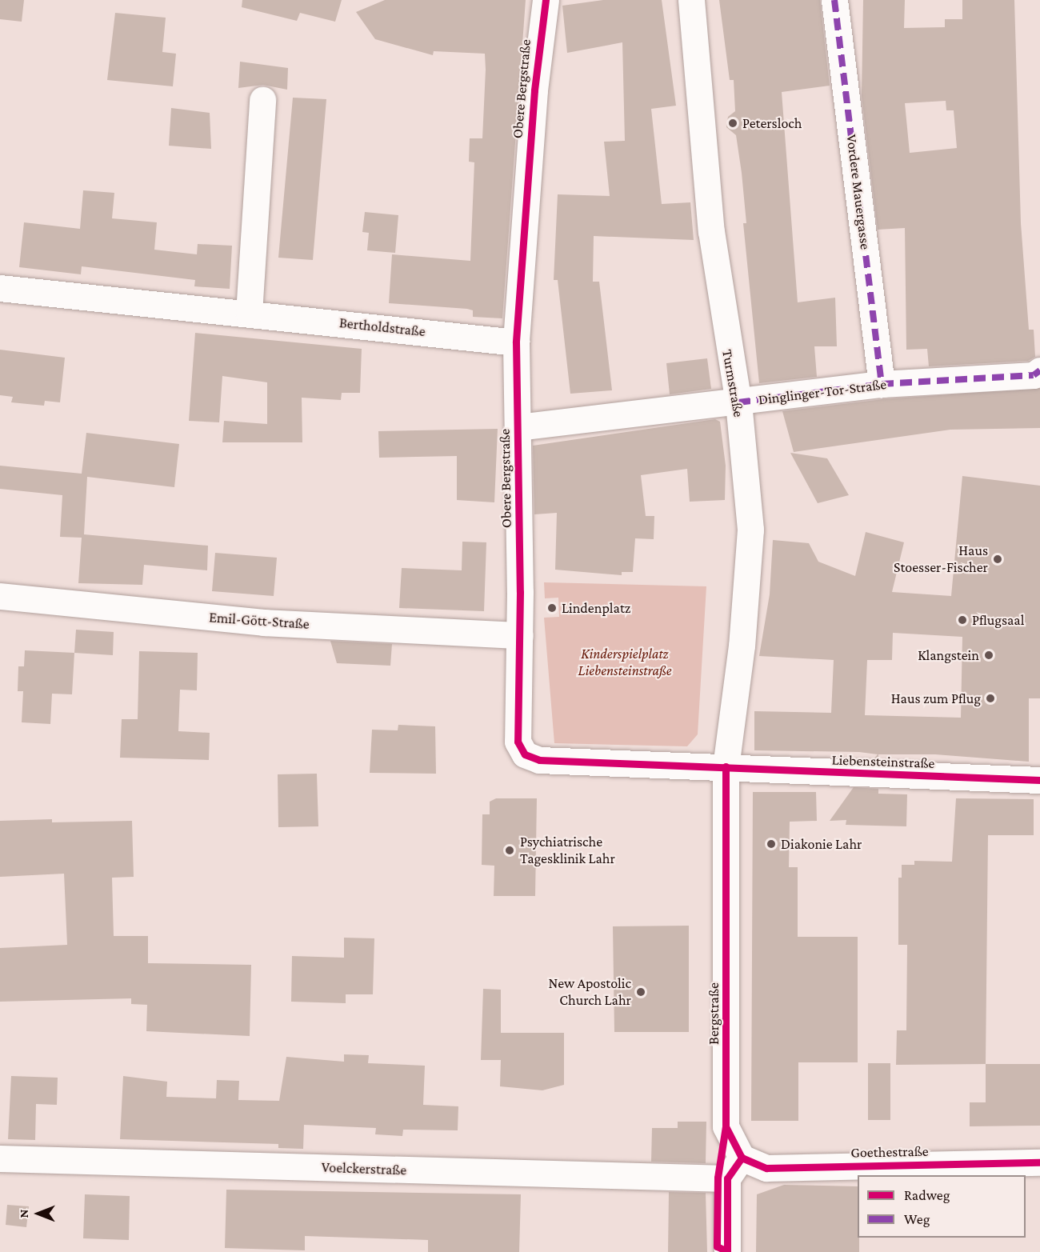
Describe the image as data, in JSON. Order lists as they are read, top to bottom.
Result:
{
  "streets": {
    "street": [
      "Obere Bergstraße",
      "Vordere Mauergasse",
      "Bertholdstraße",
      "Turmstraße",
      "Dinglinger-Tor-Straße",
      "Emil-Gött-Straße",
      "Liebensteinstraße",
      "Bergstraße",
      "Goethestraße",
      "Voelckerstraße"
    ]
  },
  "crossings": [
    ["Obere Bergstraße", "Bertholdstraße"],
    ["Obere Bergstraße", "Turmstraße"],
    ["Obere Bergstraße", "Dinglinger-Tor-Straße"],
    ["Obere Bergstraße", "Emil-Gött-Straße"],
    ["Obere Bergstraße", "Liebensteinstraße"],
    ["Obere Bergstraße", "Bergstraße"],
    ["Vordere Mauergasse", "Dinglinger-Tor-Straße"],
    ["Turmstraße", "Dinglinger-Tor-Straße"],
    ["Turmstraße", "Liebensteinstraße"],
    ["Turmstraße", "Bergstraße"],
    ["Liebensteinstraße", "Bergstraße"],
    ["Bergstraße", "Goethestraße"],
    ["Bergstraße", "Voelckerstraße"],
    ["Goethestraße", "Voelckerstraße"]
  ],
  "parks": ["Kinderspielplatz Liebensteinstraße"],
  "places": [
    "Petersloch",
    "Haus Stoesser-Fischer",
    "Lindenplatz",
    "Pflugsaal",
    "Klangstein",
    "Haus zum Pflug",
    "Diakonie Lahr",
    "Psychiatrische Tagesklinik Lahr",
    "New Apostolic Church Lahr"
  ],
  "legend": ["Radweg", "Weg"],
  "north": "left"
}
